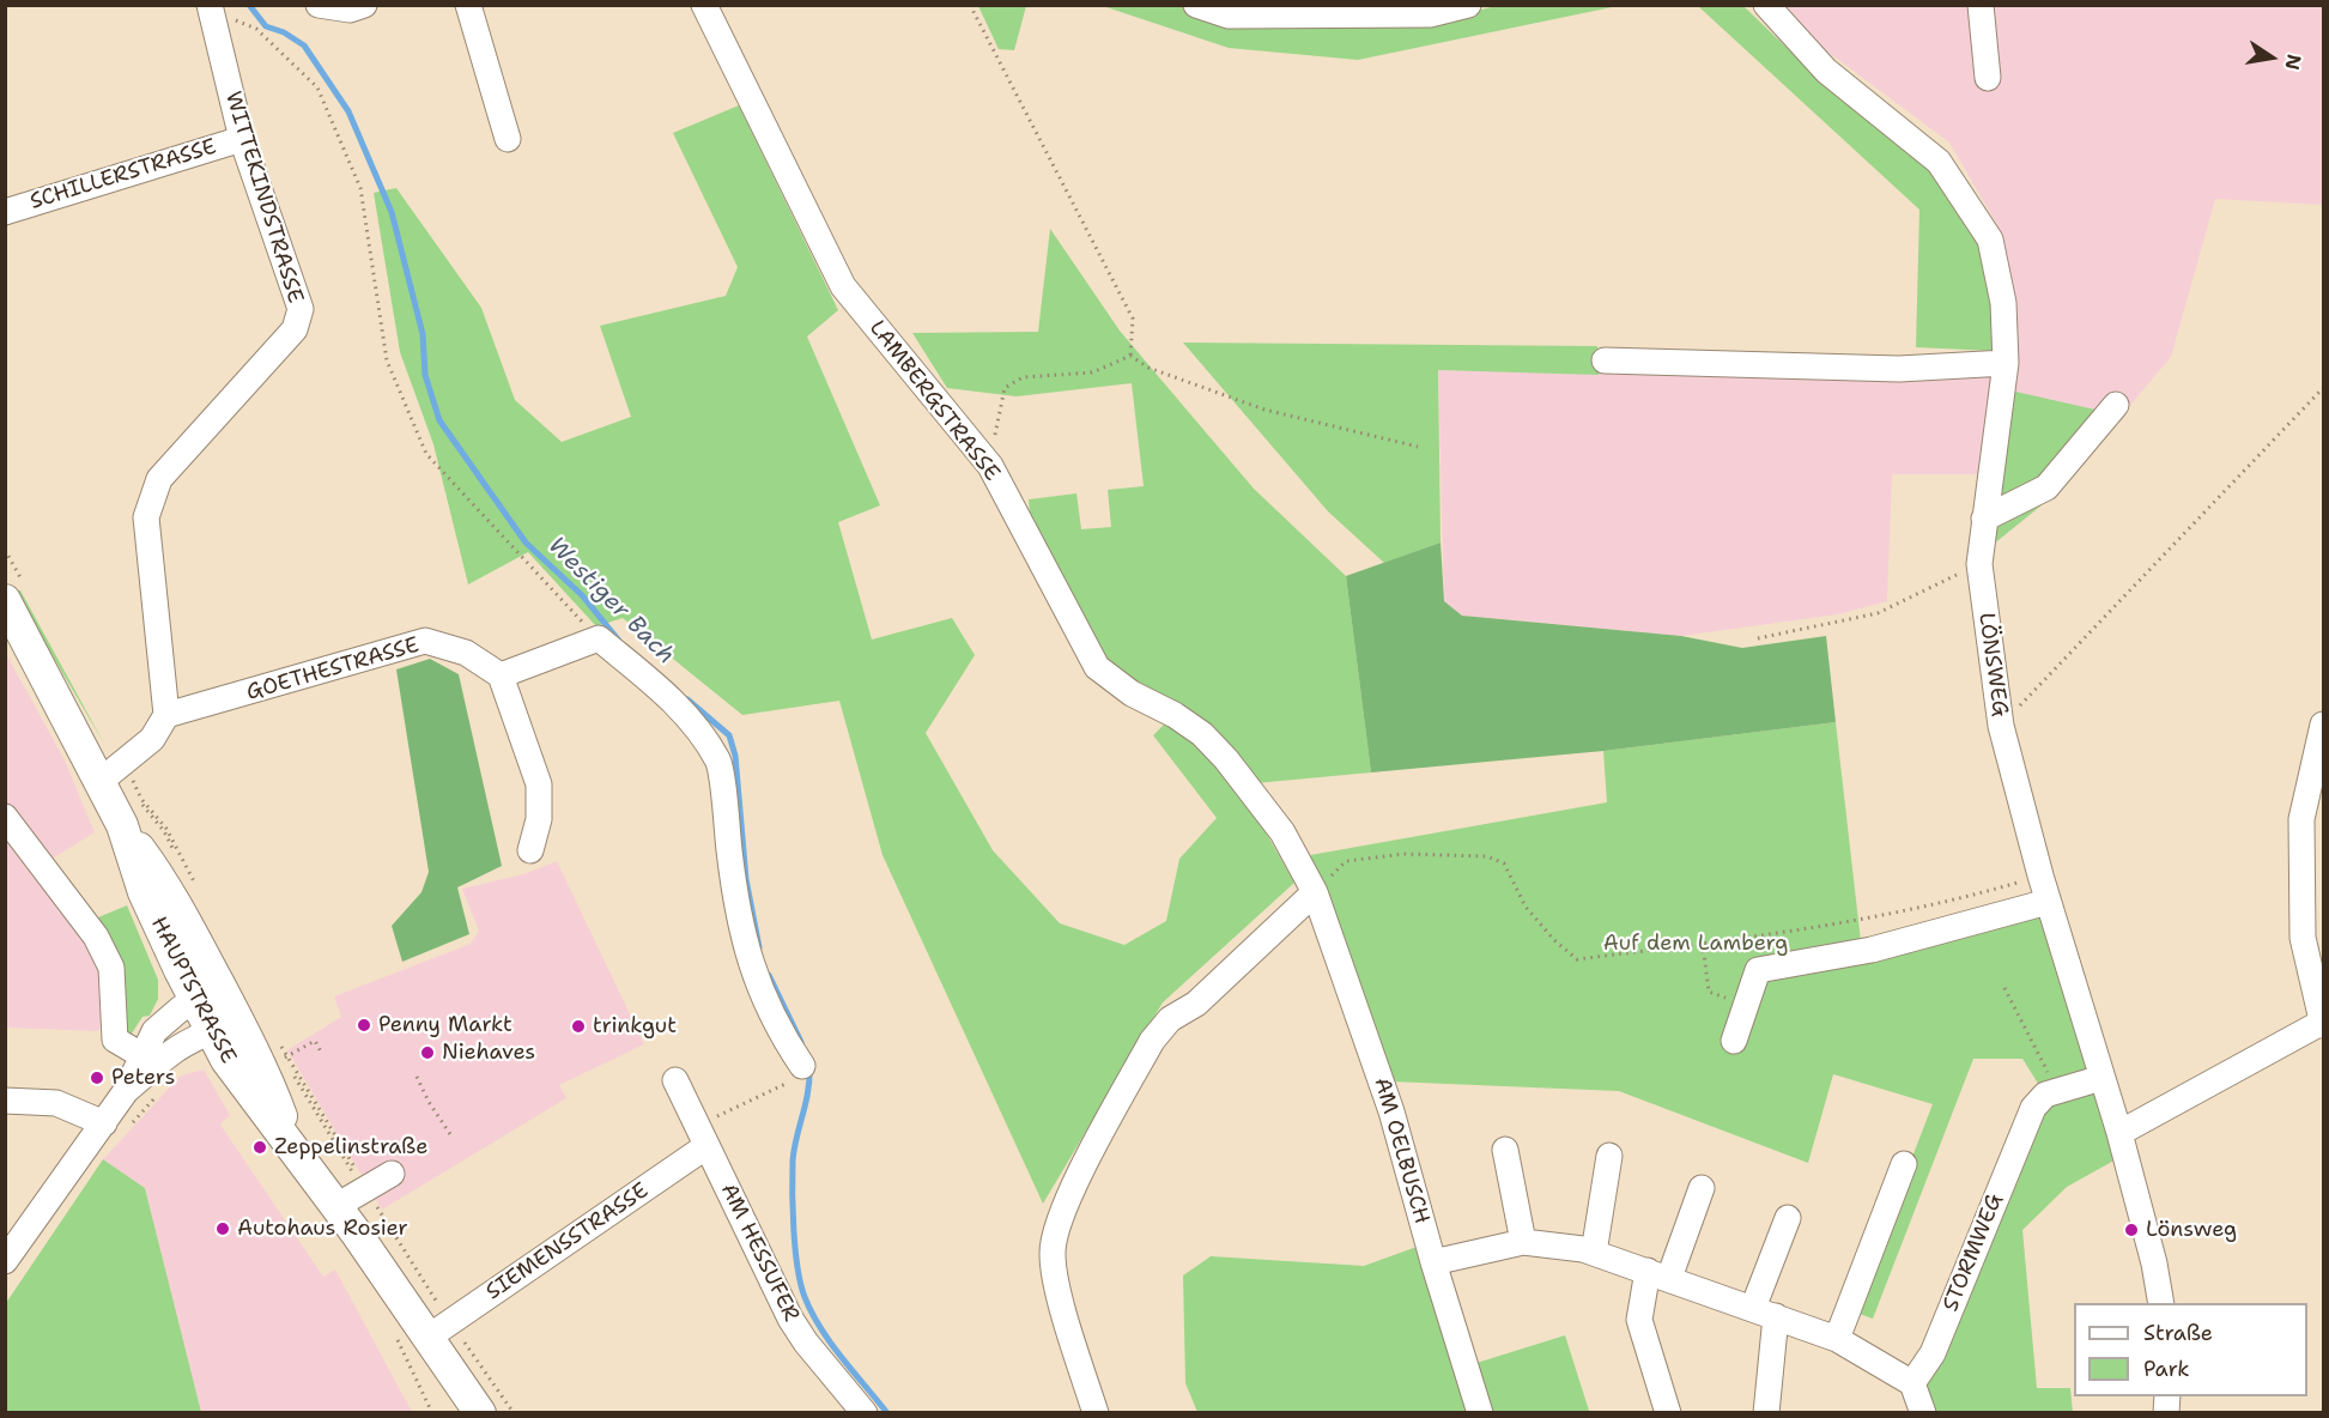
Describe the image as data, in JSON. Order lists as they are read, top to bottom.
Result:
{
  "streets": {
    "main road": ["HAUPTSTRASSE"],
    "street": [
      "SCHILLERSTRASSE",
      "WITTEKINDSTRASSE",
      "LAMBERGSTRASSE",
      "LÖNSWEG",
      "GOETHESTRASSE",
      "AM OELBUSCH",
      "SIEMENSSTRASSE",
      "AM HESSUFER",
      "STORMWEG"
    ]
  },
  "crossings": [
    ["SCHILLERSTRASSE", "WITTEKINDSTRASSE"],
    ["WITTEKINDSTRASSE", "GOETHESTRASSE"],
    ["LAMBERGSTRASSE", "AM OELBUSCH"],
    ["LÖNSWEG", "STORMWEG"],
    ["HAUPTSTRASSE", "SIEMENSSTRASSE"],
    ["SIEMENSSTRASSE", "AM HESSUFER"]
  ],
  "water": ["Westiger Bach"],
  "parks": ["Auf dem Lamberg"],
  "places": [
    "Penny Markt",
    "trinkgut",
    "Niehaves",
    "Peters",
    "Zeppelinstraße",
    "Autohaus Rosier",
    "Lönsweg"
  ],
  "legend": ["Straße", "Park"],
  "north": "right"
}
